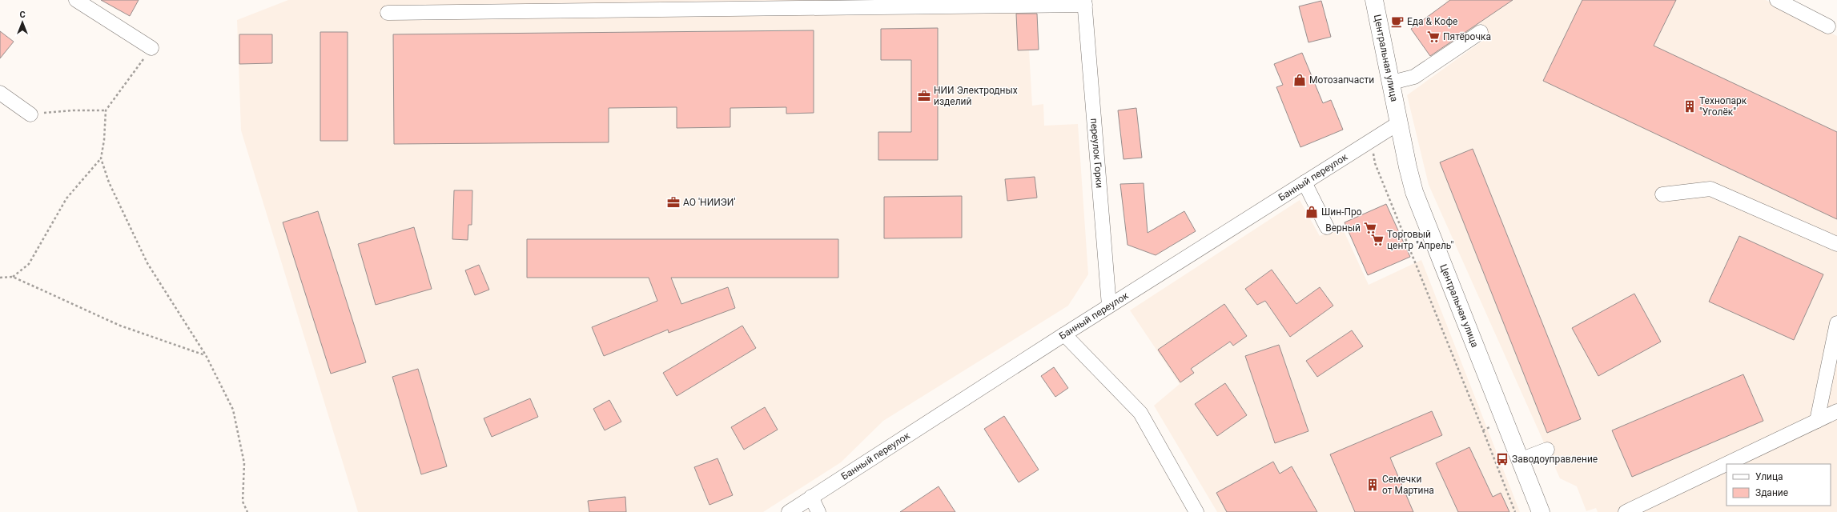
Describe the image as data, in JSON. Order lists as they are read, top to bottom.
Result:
{
  "streets": {
    "main road": ["Центральная улица"],
    "street": ["переулок Горки", "Банный переулок"]
  },
  "crossings": [
    ["Центральная улица", "Банный переулок"],
    ["переулок Горки", "Банный переулок"]
  ],
  "places": {
    "cafe": ["Еда & Кофе"],
    "supermarket": ["Пятёрочка", "Верный", "Торговый центр \"Апрель\""],
    "shop": ["Мотозапчасти", "Шин-Про"],
    "office": ["НИИ Электродных изделий", "АО 'НИИЭИ'"],
    "building": ["Технопарк \"Уголёк\"", "Семечки от Мартина"],
    "bus stop": ["Заводоуправление"]
  },
  "legend": ["Улица", "Здание"],
  "north": "top"
}
